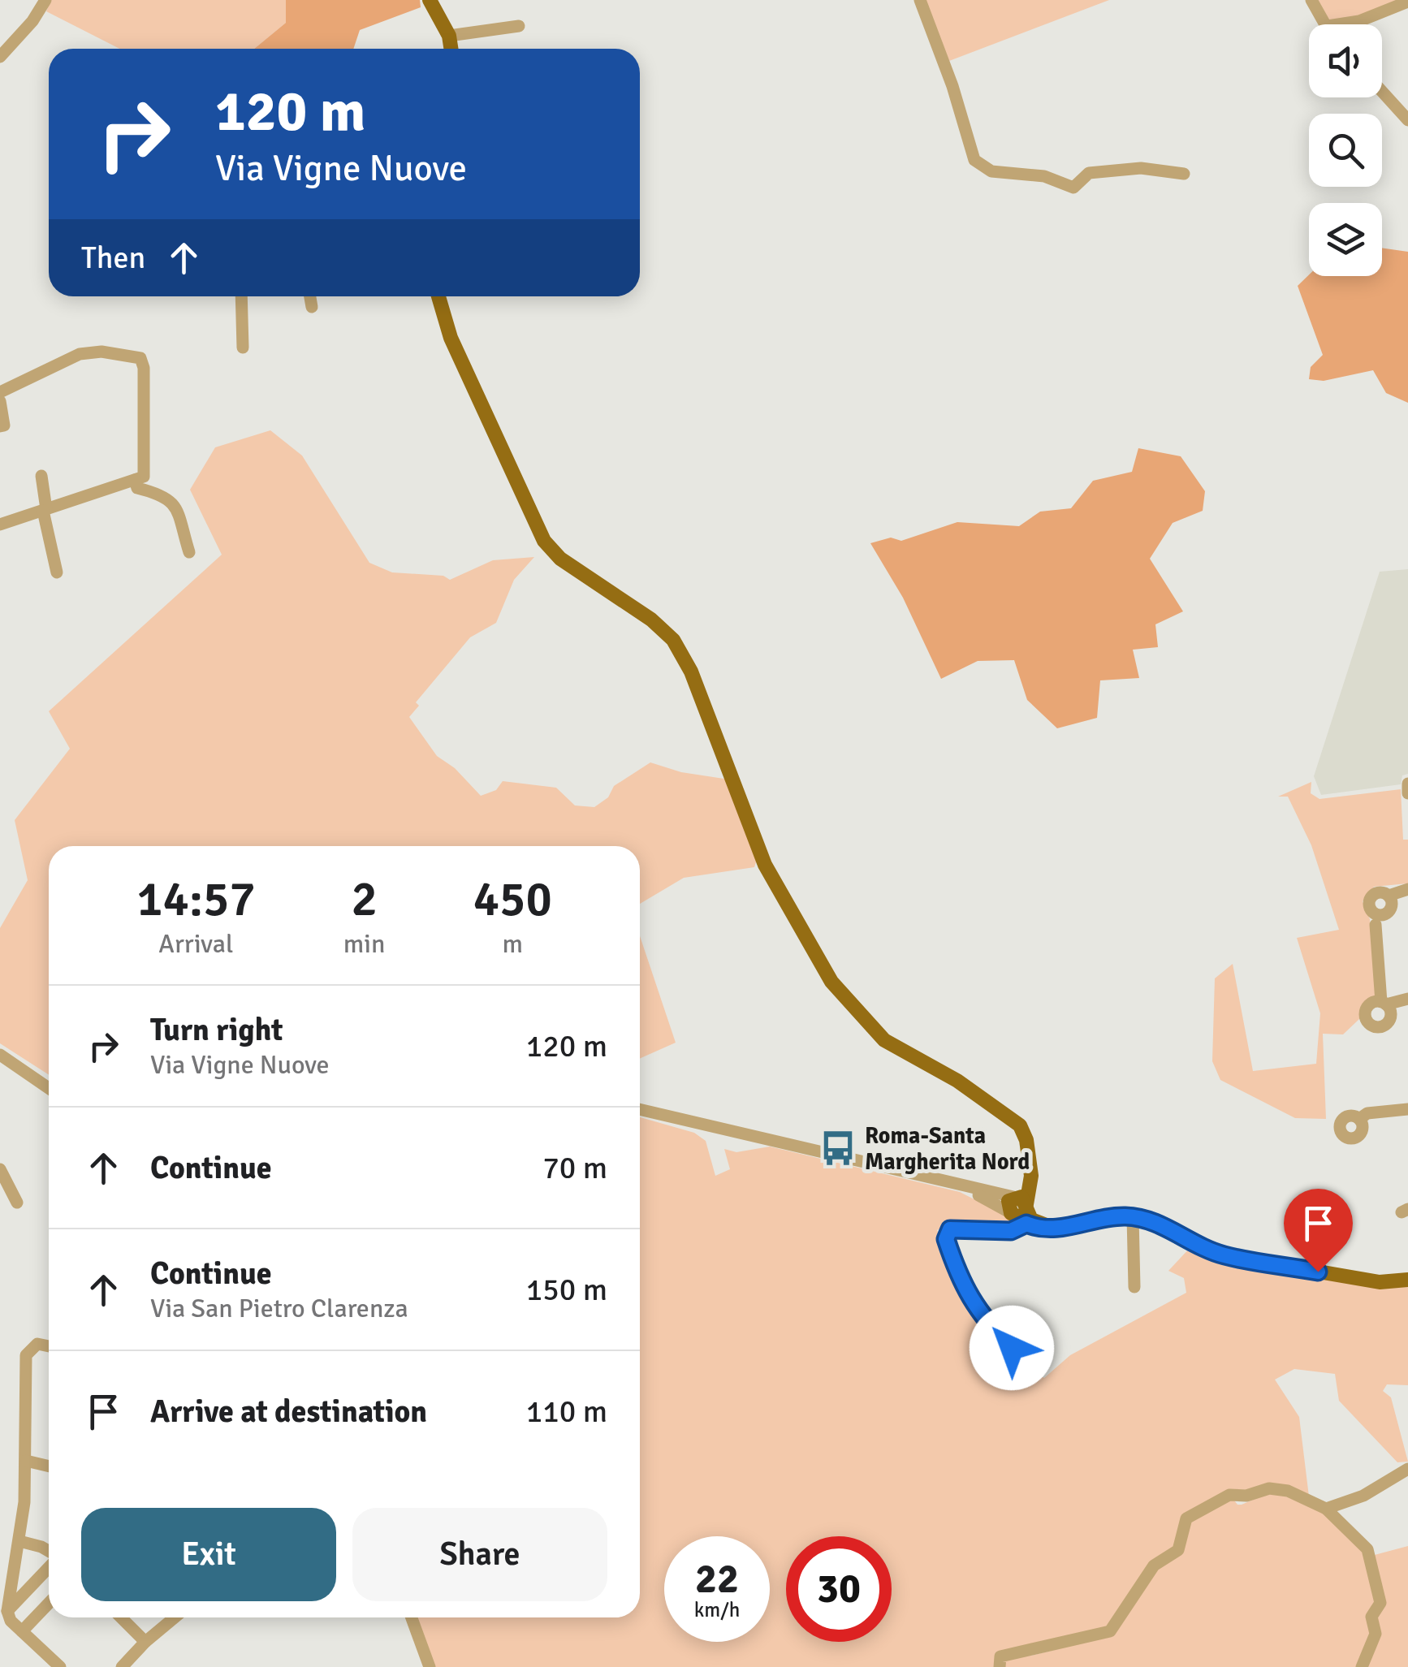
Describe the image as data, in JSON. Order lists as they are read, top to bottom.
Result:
{
  "places": {
    "bus stop": ["Roma-Santa Margherita Nord"]
  },
  "page": {
    "turn": ["120 m", "Via Vigne Nuove"],
    "then": "Then",
    "eta": [
      "14:57",
      "Arrival",
      "2",
      "min",
      "450",
      "m"
    ],
    "list": [
      {
        "name": "Turn right",
        "note": "Via Vigne Nuove",
        "value": "120 m"
      },
      {
        "name": "Continue",
        "value": "70 m"
      },
      {
        "name": "Continue",
        "note": "Via San Pietro Clarenza",
        "value": "150 m"
      },
      {
        "name": "Arrive at destination",
        "value": "110 m"
      }
    ],
    "buttons": ["Exit", "Share"],
    "speed": "22 km/h",
    "limit": "30"
  }
}
